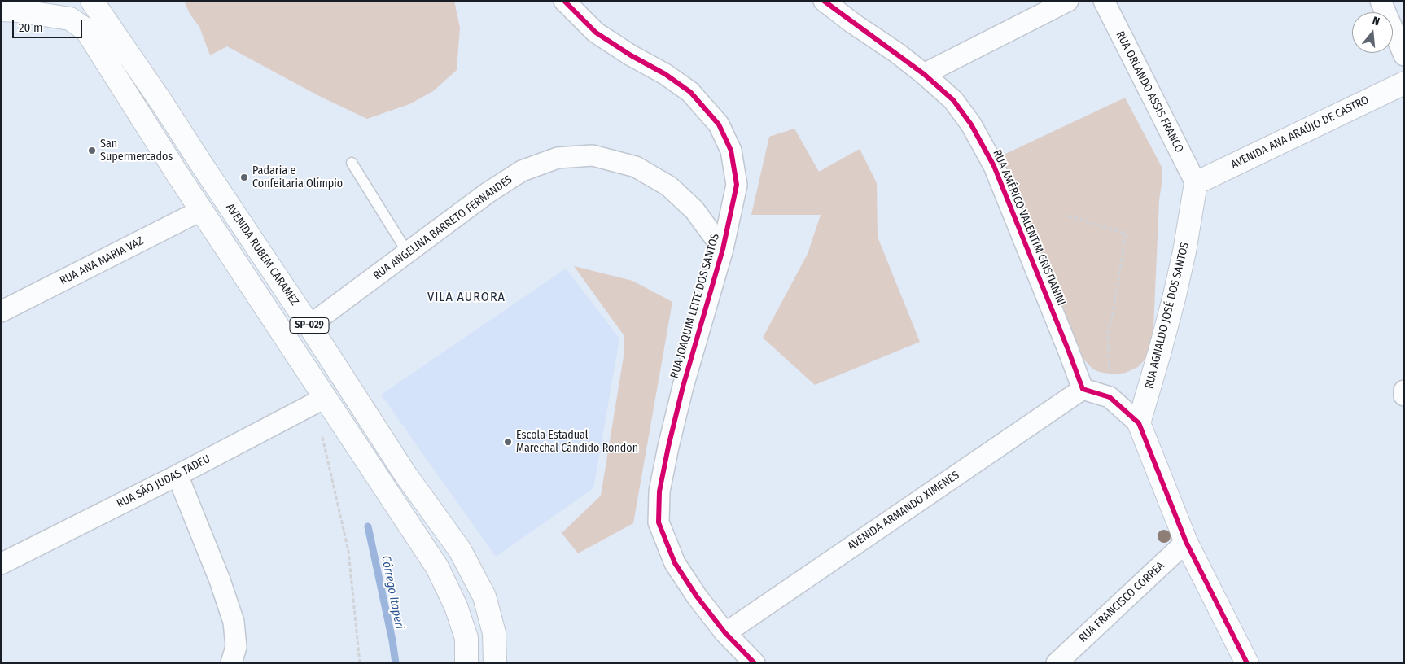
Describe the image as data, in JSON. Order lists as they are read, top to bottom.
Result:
{
  "streets": {
    "main road": [
      "AVENIDA ANA ARAÚJO DE CASTRO",
      "AVENIDA RUBEM CARAMEZ",
      "RUA AGNALDO JOSÉ DOS SANTOS",
      "SP-029"
    ],
    "street": [
      "RUA ORLANDO ASSIS FRANCO",
      "RUA ANGELINA BARRETO FERNANDES",
      "RUA AMÉRICO VALENTIM CRISTIANINI",
      "RUA ANA MARIA VAZ",
      "RUA JOAQUIM LEITE DOS SANTOS",
      "RUA SÃO JUDAS TADEU",
      "AVENIDA ARMANDO XIMENES",
      "RUA FRANCISCO CORREA"
    ]
  },
  "crossings": [
    ["RUA ORLANDO ASSIS FRANCO", "AVENIDA ANA ARAÚJO DE CASTRO"],
    ["RUA ORLANDO ASSIS FRANCO", "RUA AGNALDO JOSÉ DOS SANTOS"],
    ["AVENIDA ANA ARAÚJO DE CASTRO", "RUA AGNALDO JOSÉ DOS SANTOS"],
    ["RUA ANGELINA BARRETO FERNANDES", "AVENIDA RUBEM CARAMEZ"],
    ["RUA ANGELINA BARRETO FERNANDES", "RUA JOAQUIM LEITE DOS SANTOS"],
    ["RUA AMÉRICO VALENTIM CRISTIANINI", "AVENIDA ARMANDO XIMENES"],
    ["RUA ANA MARIA VAZ", "SP-029"],
    ["RUA JOAQUIM LEITE DOS SANTOS", "AVENIDA ARMANDO XIMENES"],
    ["SP-029", "RUA SÃO JUDAS TADEU"]
  ],
  "districts": ["VILA AURORA"],
  "water": ["Córrego Itaperi"],
  "places": ["San Supermercados", "Padaria e Confeitaria Olímpio", "Escola Estadual Marechal Cândido Rondon"],
  "scale_bar": "20 m",
  "north": "top"
}
